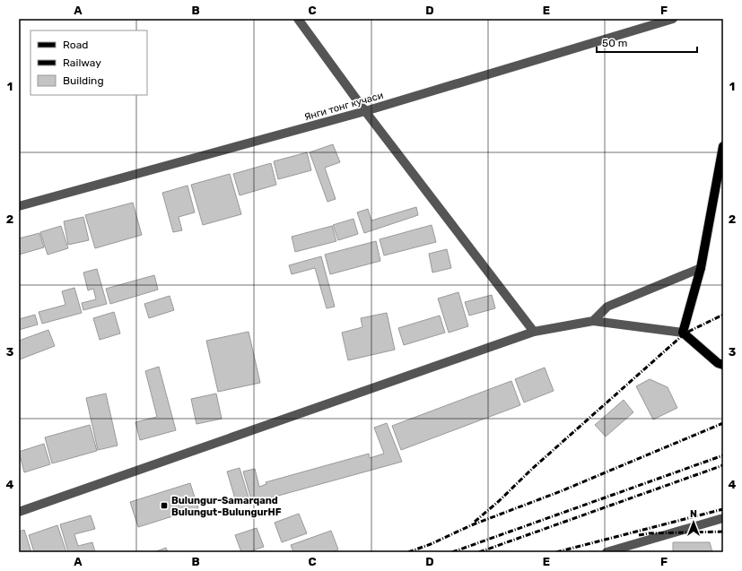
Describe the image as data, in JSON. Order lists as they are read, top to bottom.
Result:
{
  "streets": {
    "street": ["Янги тонг кучаси"]
  },
  "places": {
    "transit": ["Bulungur-Samarqand Bulungut-BulungurHF"]
  },
  "legend": ["Road", "Railway", "Building"],
  "scale_bar": "50 m",
  "north": "top",
  "grid": {
    "columns": [
      "A",
      "B",
      "C",
      "D",
      "E",
      "F"
    ],
    "rows": [
      "1",
      "2",
      "3",
      "4"
    ]
  }
}
